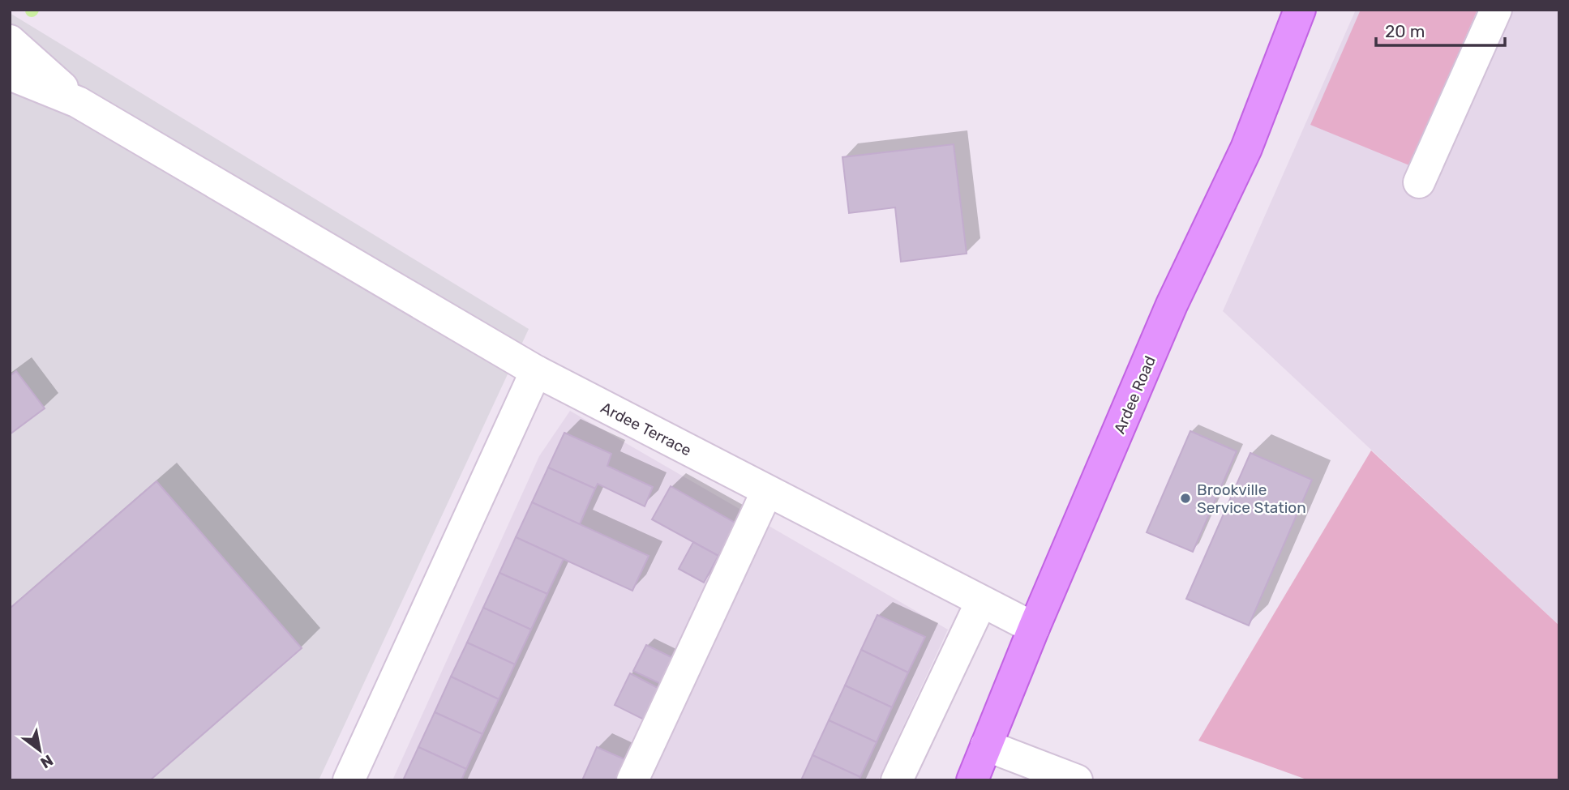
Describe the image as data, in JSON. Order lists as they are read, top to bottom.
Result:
{
  "streets": {
    "main road": ["Ardee Road"],
    "street": ["Ardee Terrace"]
  },
  "crossings": [
    ["Ardee Road", "Ardee Terrace"]
  ],
  "places": ["Brookville Service Station"],
  "scale_bar": "20 m",
  "north": "bottom right"
}
